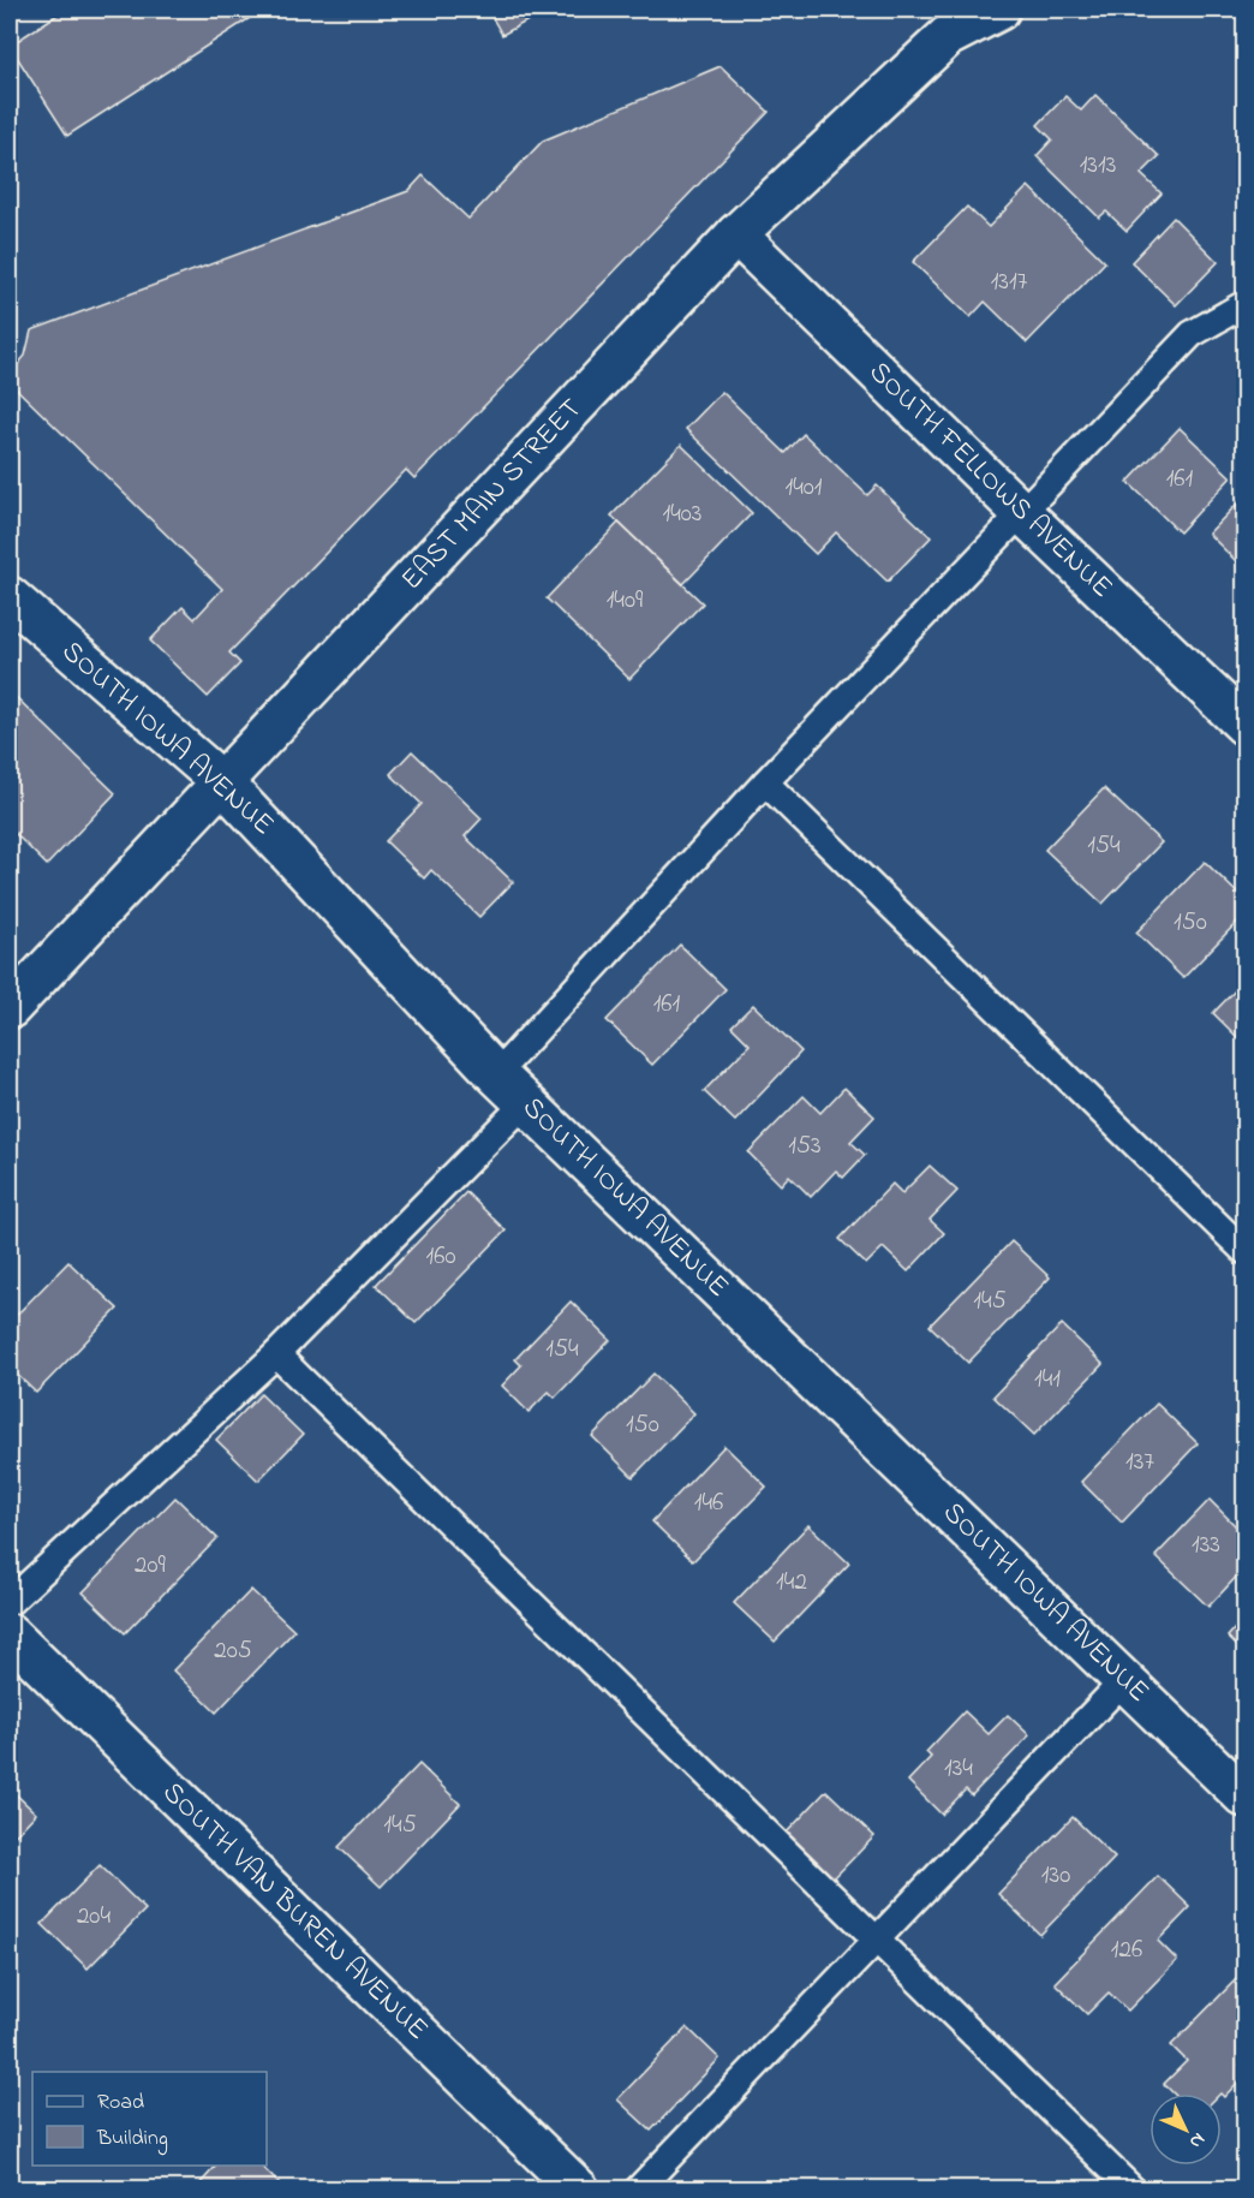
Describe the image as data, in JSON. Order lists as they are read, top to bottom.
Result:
{
  "streets": {
    "main road": [
      "SOUTH FELLOWS AVENUE",
      "EAST MAIN STREET",
      "SOUTH IOWA AVENUE",
      "SOUTH VAN BUREN AVENUE"
    ]
  },
  "crossings": [
    ["SOUTH FELLOWS AVENUE", "EAST MAIN STREET"],
    ["EAST MAIN STREET", "SOUTH IOWA AVENUE"]
  ],
  "house_numbers": [
    "1313",
    "1317",
    "161",
    "1401",
    "1403",
    "1409",
    "154",
    "150",
    "161",
    "153",
    "160",
    "145",
    "154",
    "141",
    "150",
    "137",
    "146",
    "133",
    "209",
    "142",
    "205",
    "134",
    "145",
    "130",
    "204",
    "126"
  ],
  "legend": ["Road", "Building"],
  "north": "bottom right"
}
